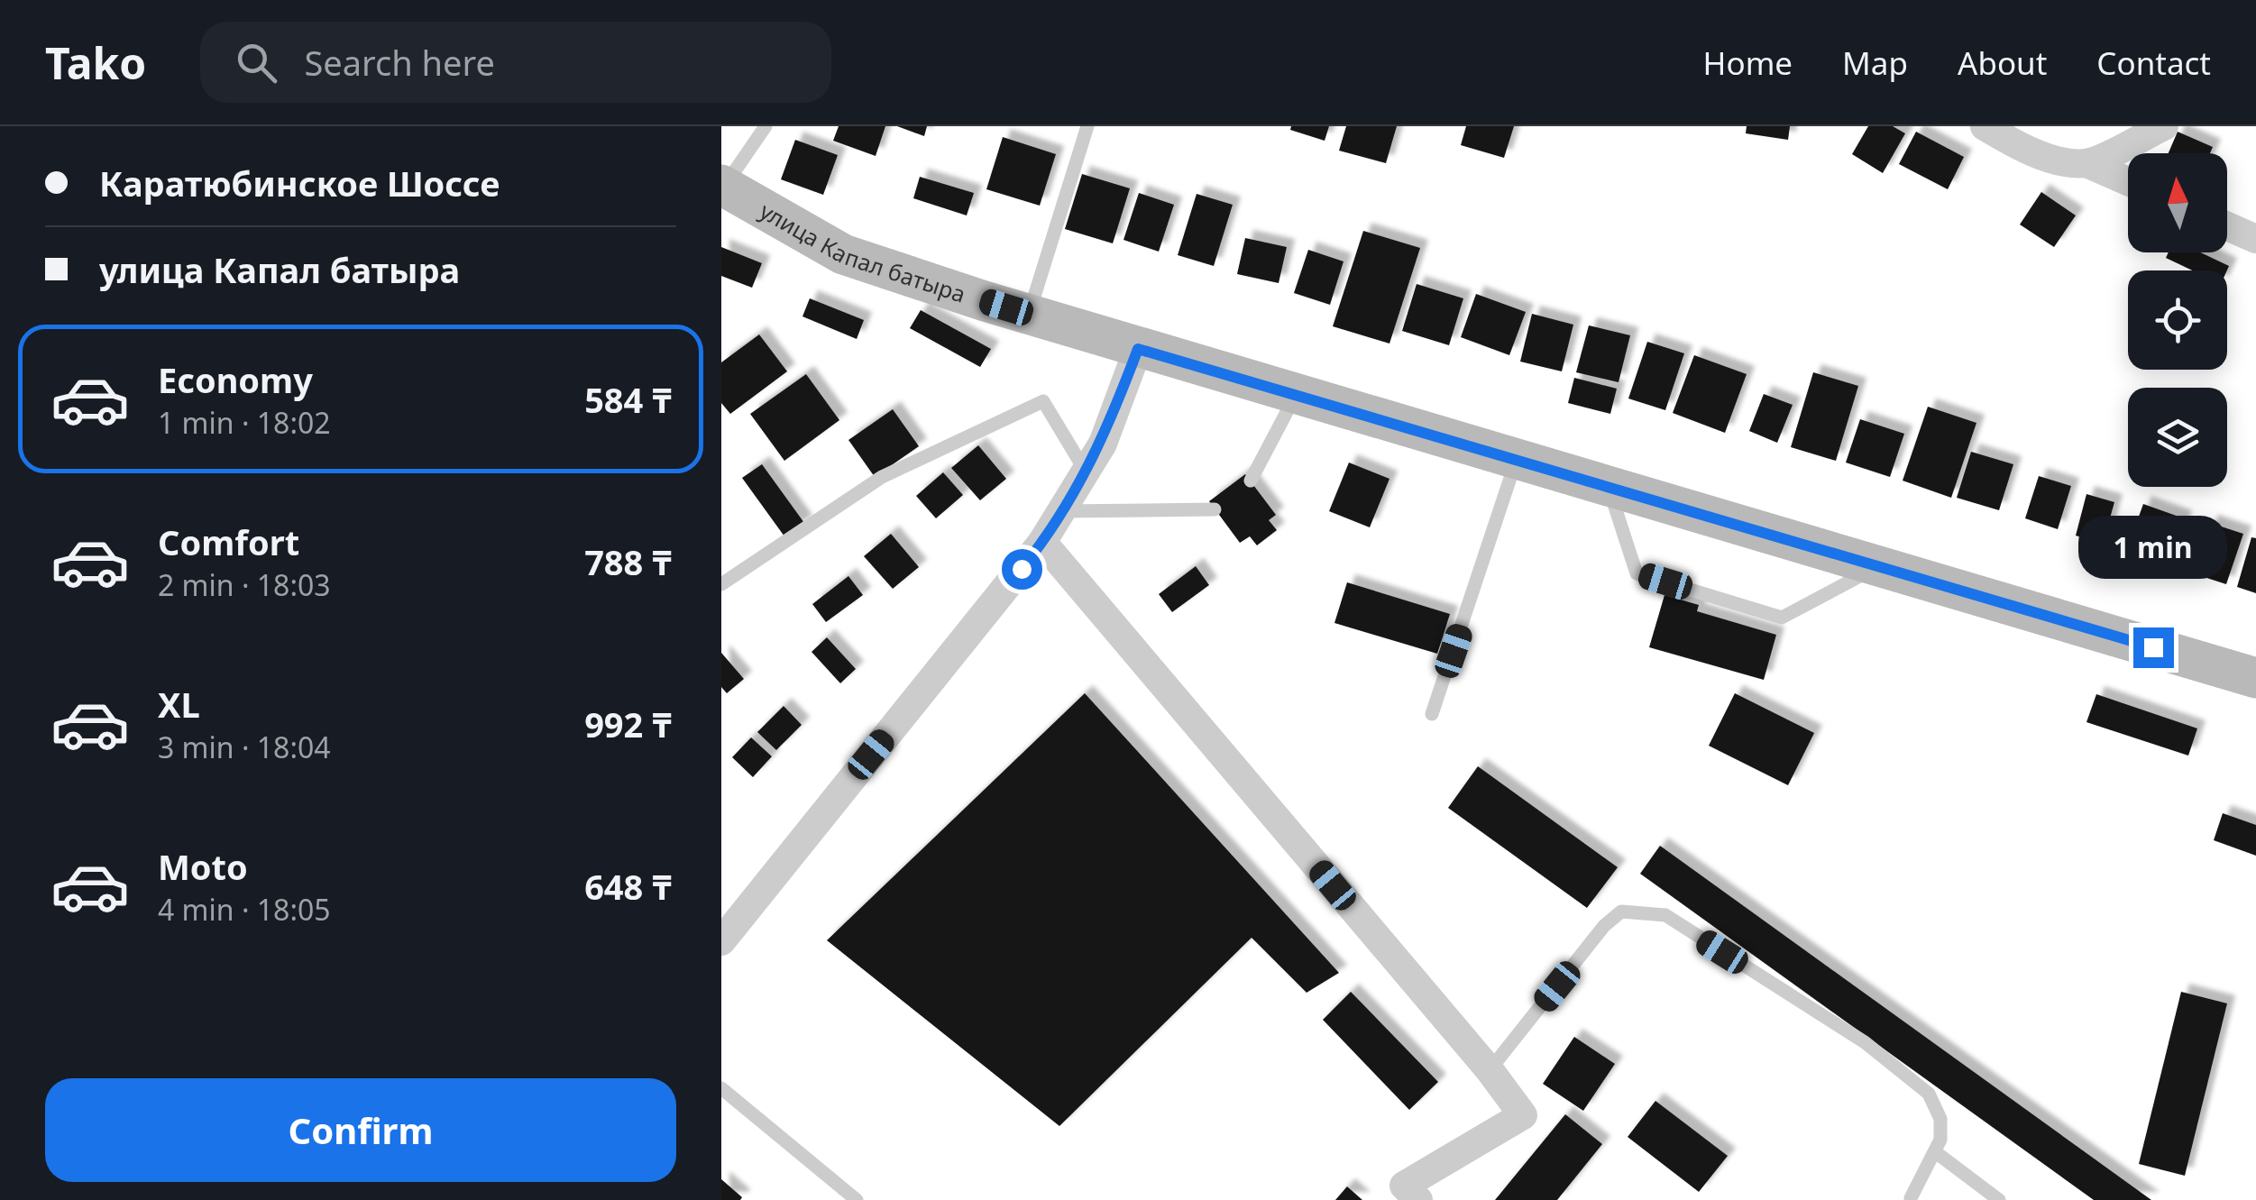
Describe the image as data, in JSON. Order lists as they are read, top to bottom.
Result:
{
  "streets": {
    "main road": ["улица Капал батыра"]
  },
  "north": "top",
  "page": {
    "header": "Tako",
    "search": "Search here",
    "nav": [
      "Home",
      "Map",
      "About",
      "Contact"
    ],
    "banner": ["Каратюбинское Шоссе", "улица Капал батыра"],
    "list": [
      {
        "name": "Economy",
        "note": "1 min · 18:02",
        "value": "584 ₸"
      },
      {
        "name": "Comfort",
        "note": "2 min · 18:03",
        "value": "788 ₸"
      },
      {
        "name": "XL",
        "note": "3 min · 18:04",
        "value": "992 ₸"
      },
      {
        "name": "Moto",
        "note": "4 min · 18:05",
        "value": "648 ₸"
      }
    ],
    "bubble": "1 min",
    "buttons": "Confirm"
  }
}
